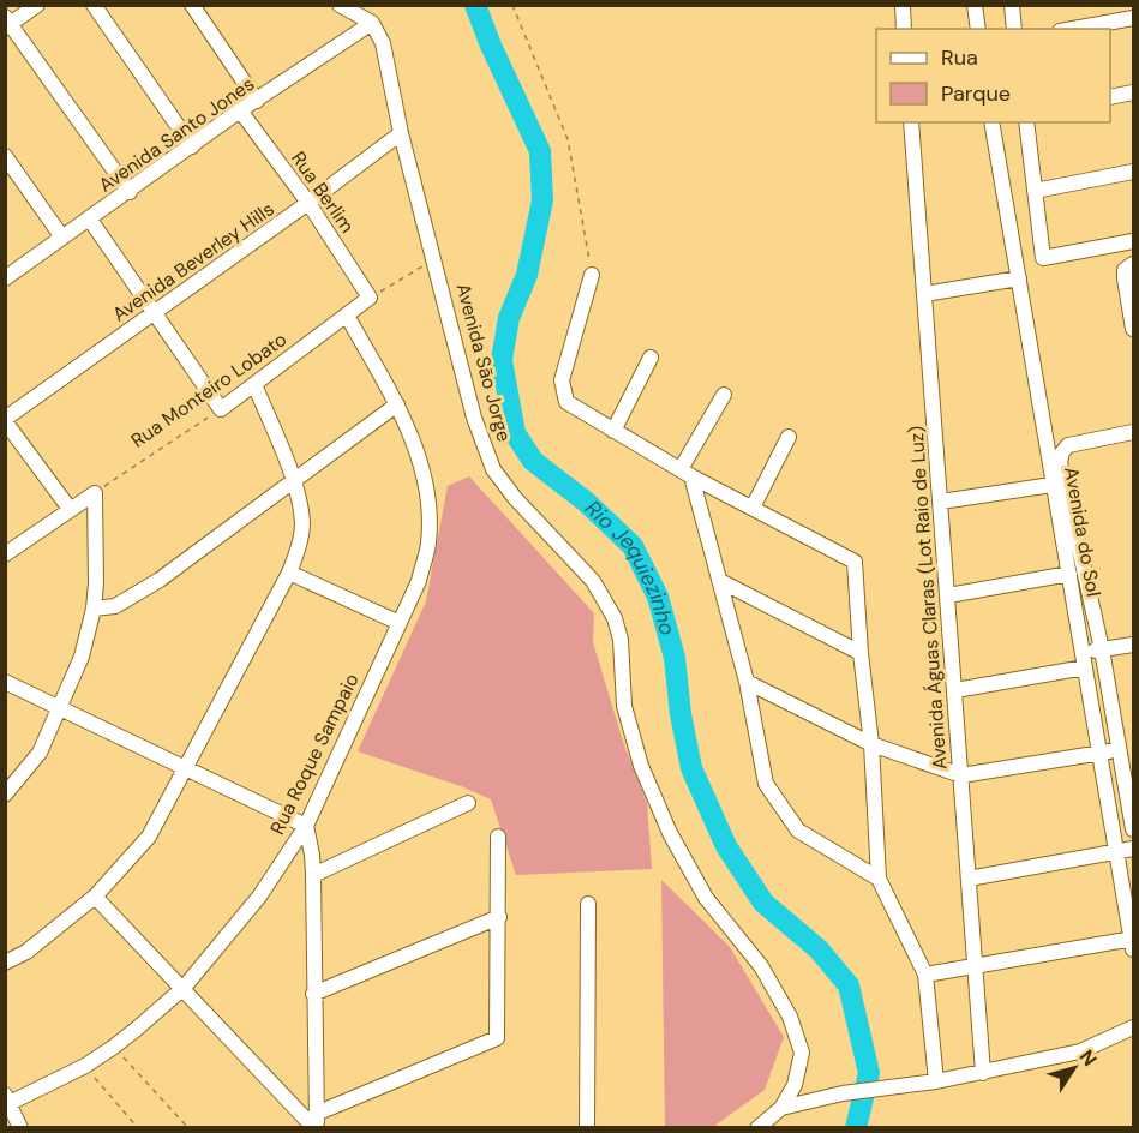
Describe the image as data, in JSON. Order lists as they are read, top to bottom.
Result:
{
  "streets": {
    "street": [
      "Avenida Santo Jones",
      "Rua Berlim",
      "Avenida Beverley Hills",
      "Avenida São Jorge",
      "Rua Monteiro Lobato",
      "Avenida do Sol",
      "Avenida Águas Claras (Lot Raio de Luz)",
      "Rua Roque Sampaio"
    ]
  },
  "crossings": [
    ["Avenida Santo Jones", "Rua Berlim"],
    ["Avenida Santo Jones", "Avenida São Jorge"],
    ["Rua Berlim", "Avenida Beverley Hills"],
    ["Rua Berlim", "Rua Monteiro Lobato"],
    ["Avenida Beverley Hills", "Avenida São Jorge"],
    ["Rua Monteiro Lobato", "Rua Roque Sampaio"]
  ],
  "water": ["Rio Jequiezinho"],
  "legend": ["Rua", "Parque"],
  "north": "top right"
}
